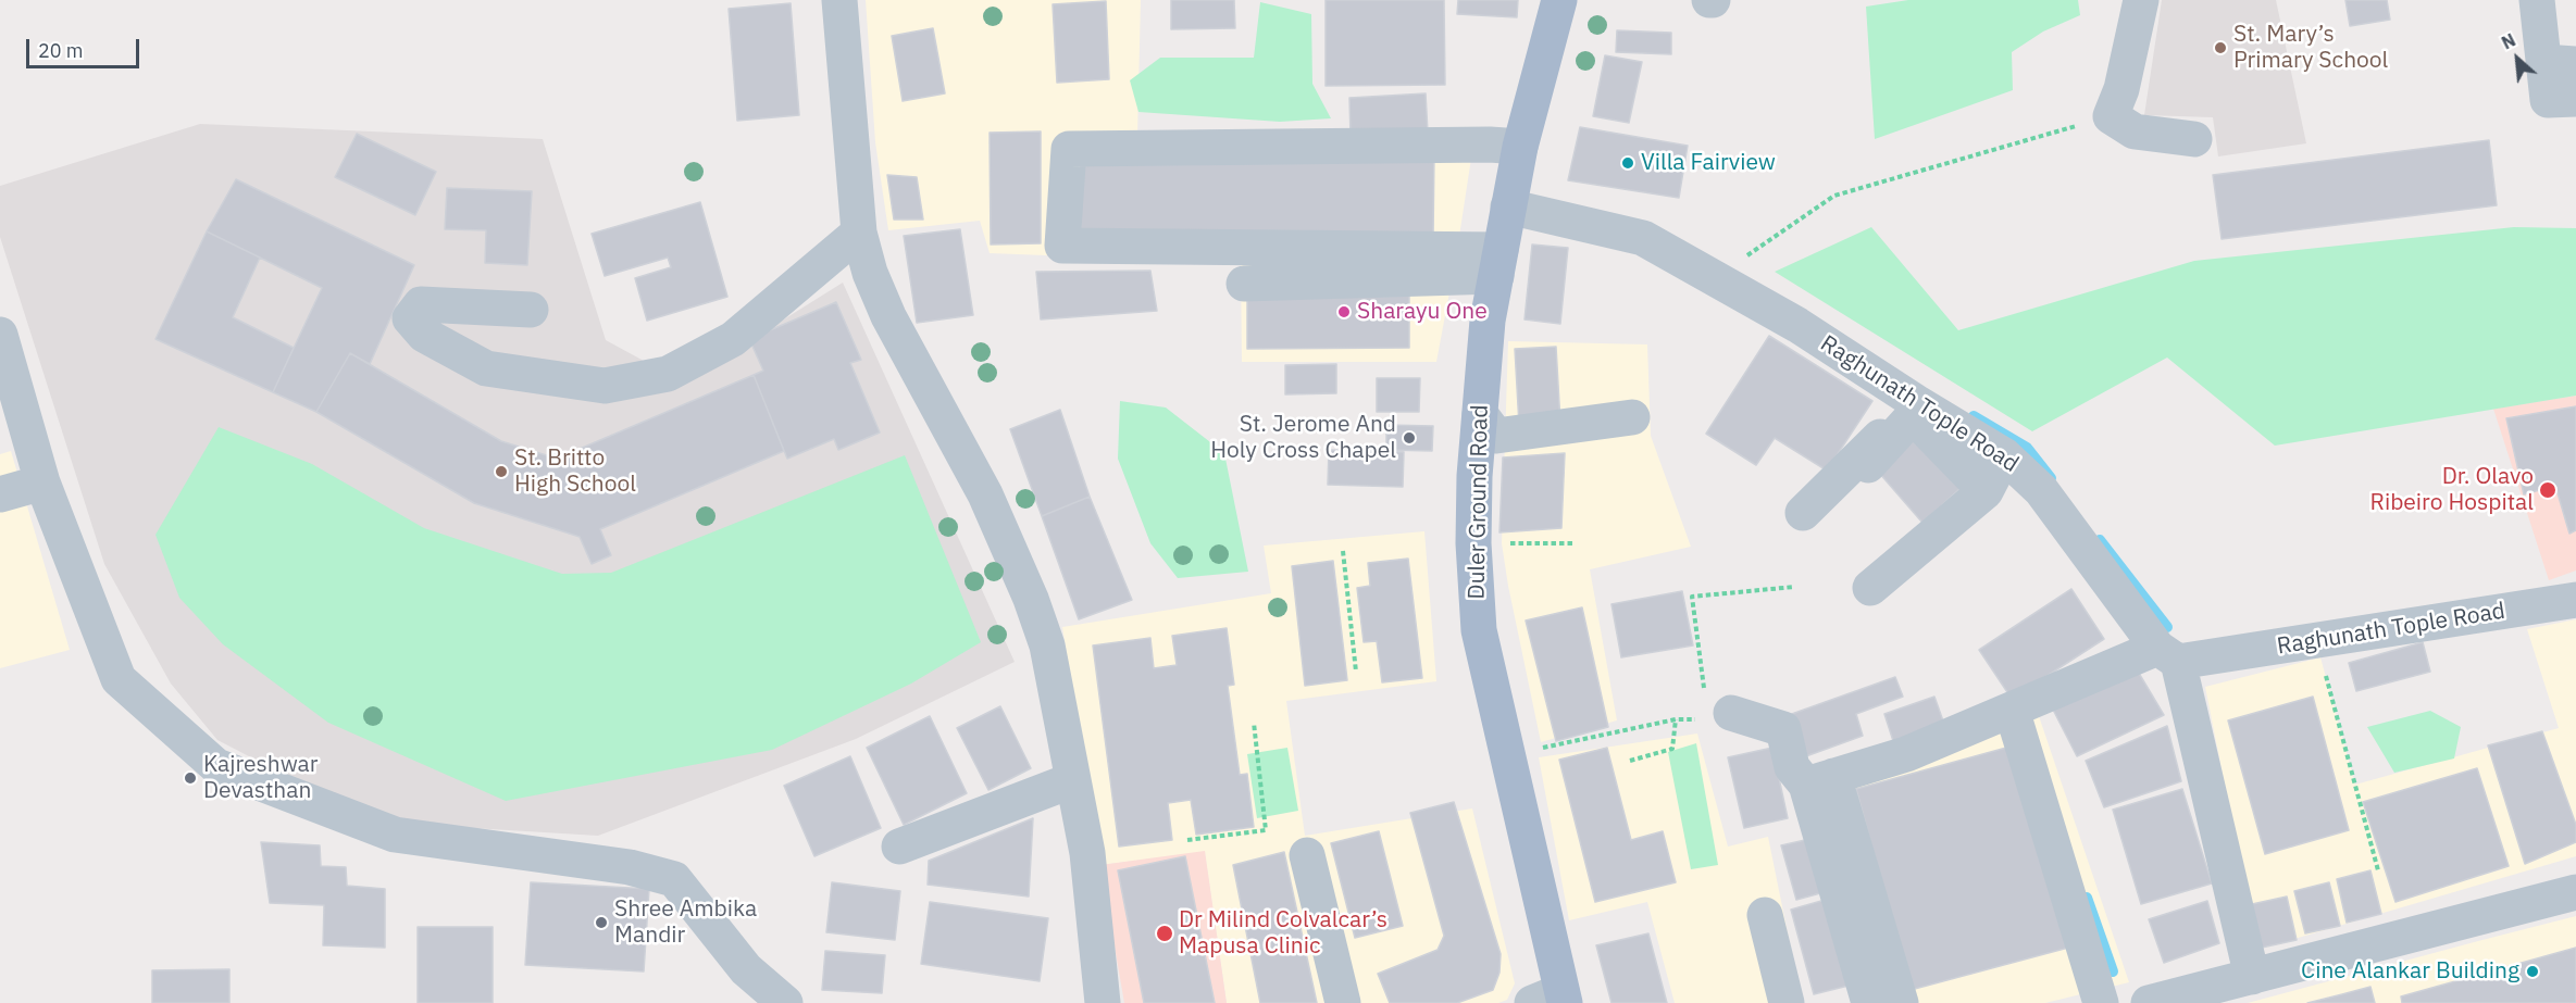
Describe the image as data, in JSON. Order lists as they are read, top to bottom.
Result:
{
  "streets": {
    "main road": ["Duler Ground Road"],
    "street": ["Raghunath Tople Road"]
  },
  "crossings": [
    ["Raghunath Tople Road", "Duler Ground Road"]
  ],
  "places": [
    "St. Mary’s Primary School",
    "Villa Fairview",
    "Sharayu One",
    "St. Jerome And Holy Cross Chapel",
    "St. Britto High School",
    "Dr. Olavo Ribeiro Hospital",
    "Kajreshwar Devasthan",
    "Shree Ambika Mandir",
    "Dr Milind Colvalcar’s Mapusa Clinic",
    "Cine Alankar Building"
  ],
  "scale_bar": "20 m",
  "north": "top left"
}
